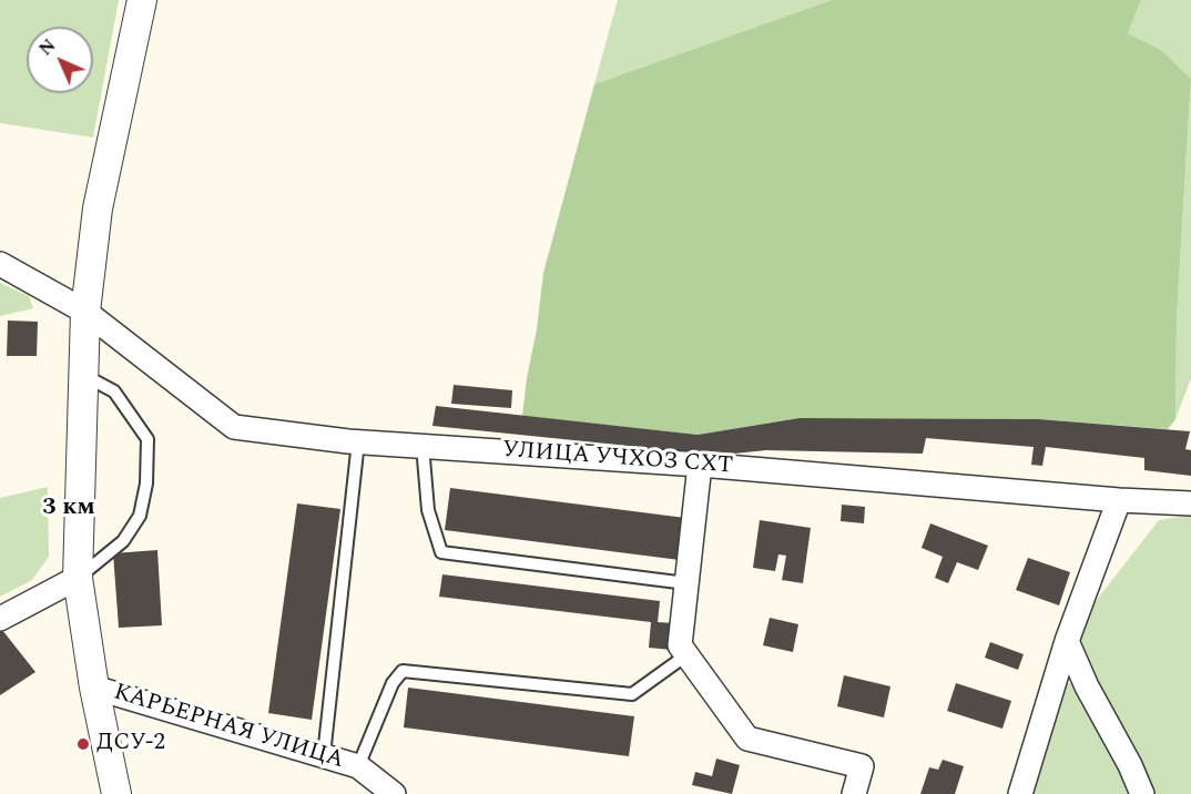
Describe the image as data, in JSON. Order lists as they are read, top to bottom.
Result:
{
  "streets": {
    "street": ["УЛИЦА УЧХОЗ СХТ", "КАРЬЕРНАЯ УЛИЦА"]
  },
  "districts": ["3 км"],
  "places": ["ДСУ-2"],
  "north": "top left"
}
